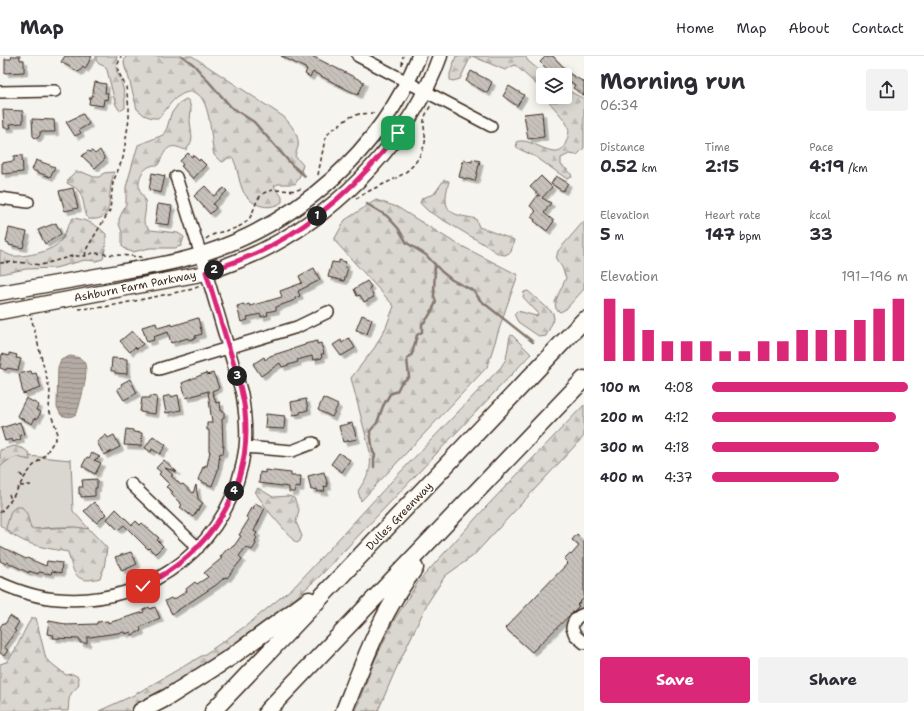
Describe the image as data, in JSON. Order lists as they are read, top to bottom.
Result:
{
  "streets": {
    "highway": ["Dulles Greenway"],
    "main road": ["Ashburn Farm Parkway"]
  },
  "page": {
    "header": "Map",
    "nav": [
      "Home",
      "Map",
      "About",
      "Contact"
    ],
    "heading": ["Morning run", "06:34"],
    "stats": [
      ["Distance", "0.52 km"],
      ["Time", "2:15"],
      ["Pace", "4:19 /km"],
      ["Elevation", "5 m"],
      ["Heart rate", "147 bpm"],
      ["kcal", "33"]
    ],
    "pins": [
      "1",
      "2",
      "3",
      "4"
    ],
    "chart": ["Elevation", "191–196 m"],
    "list": [
      {
        "name": "100 m",
        "note": "4:08"
      },
      {
        "name": "200 m",
        "note": "4:12"
      },
      {
        "name": "300 m",
        "note": "4:18"
      },
      {
        "name": "400 m",
        "note": "4:37"
      }
    ],
    "buttons": ["Save", "Share"]
  }
}
